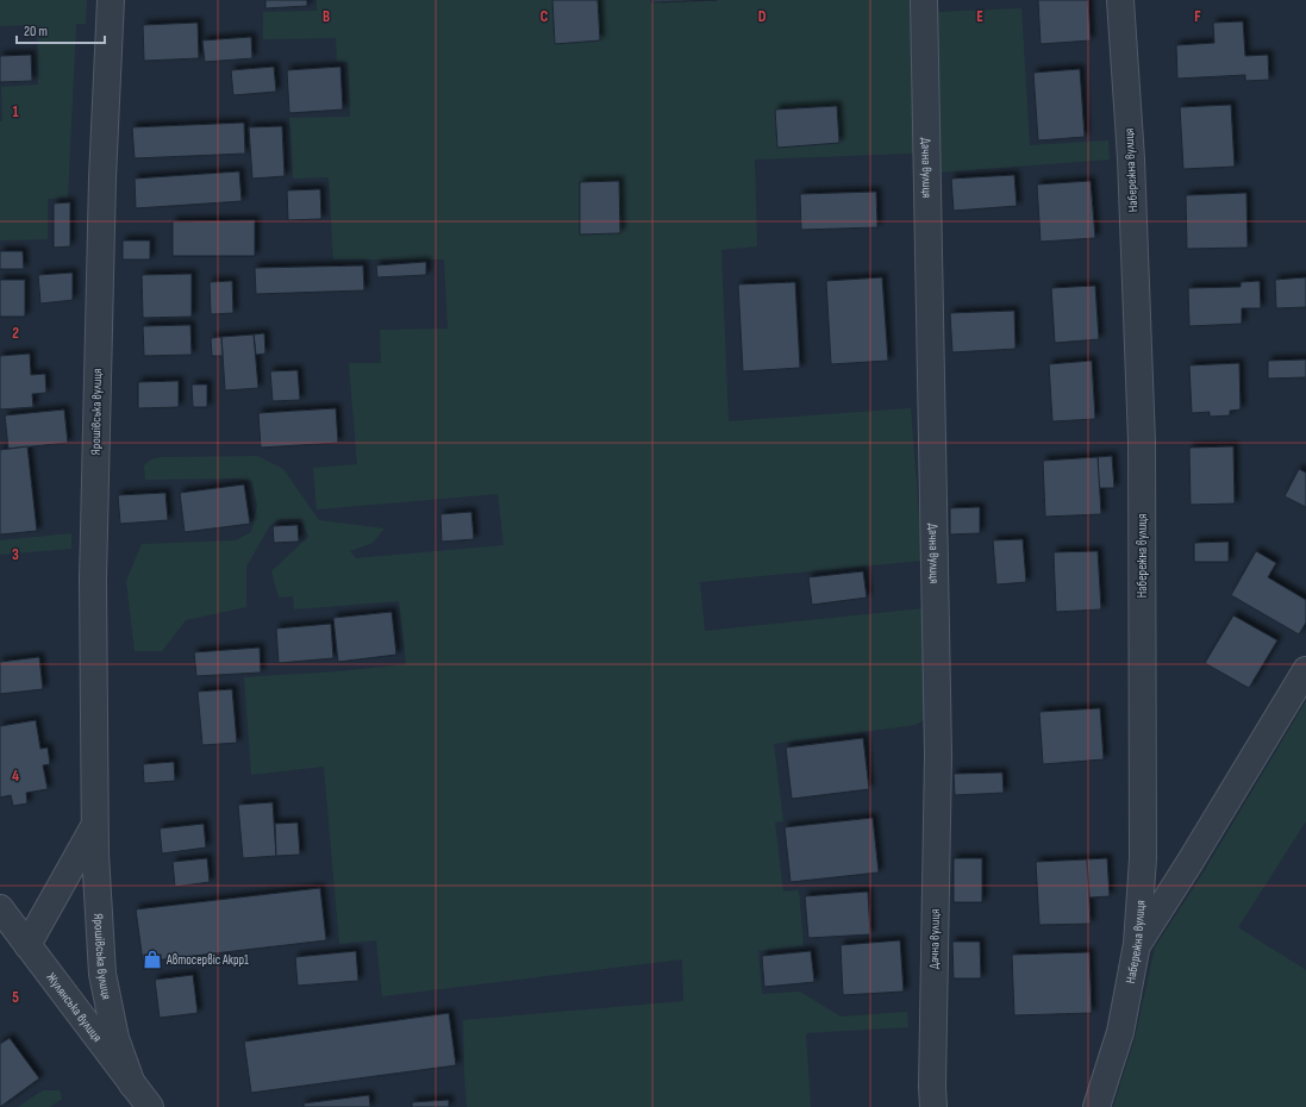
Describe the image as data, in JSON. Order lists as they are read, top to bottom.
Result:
{
  "streets": {
    "street": [
      "Дачна вулиця",
      "Набережна вулиця",
      "Ярошівська вулиця",
      "Жулянська вулиця"
    ]
  },
  "crossings": [
    ["Ярошівська вулиця", "Жулянська вулиця"]
  ],
  "places": {
    "shop": ["Автосервіс Akpp1"]
  },
  "scale_bar": "20 m",
  "grid": {
    "columns": [
      "B",
      "C",
      "D",
      "E",
      "F"
    ],
    "rows": [
      "1",
      "2",
      "3",
      "4",
      "5"
    ]
  }
}
